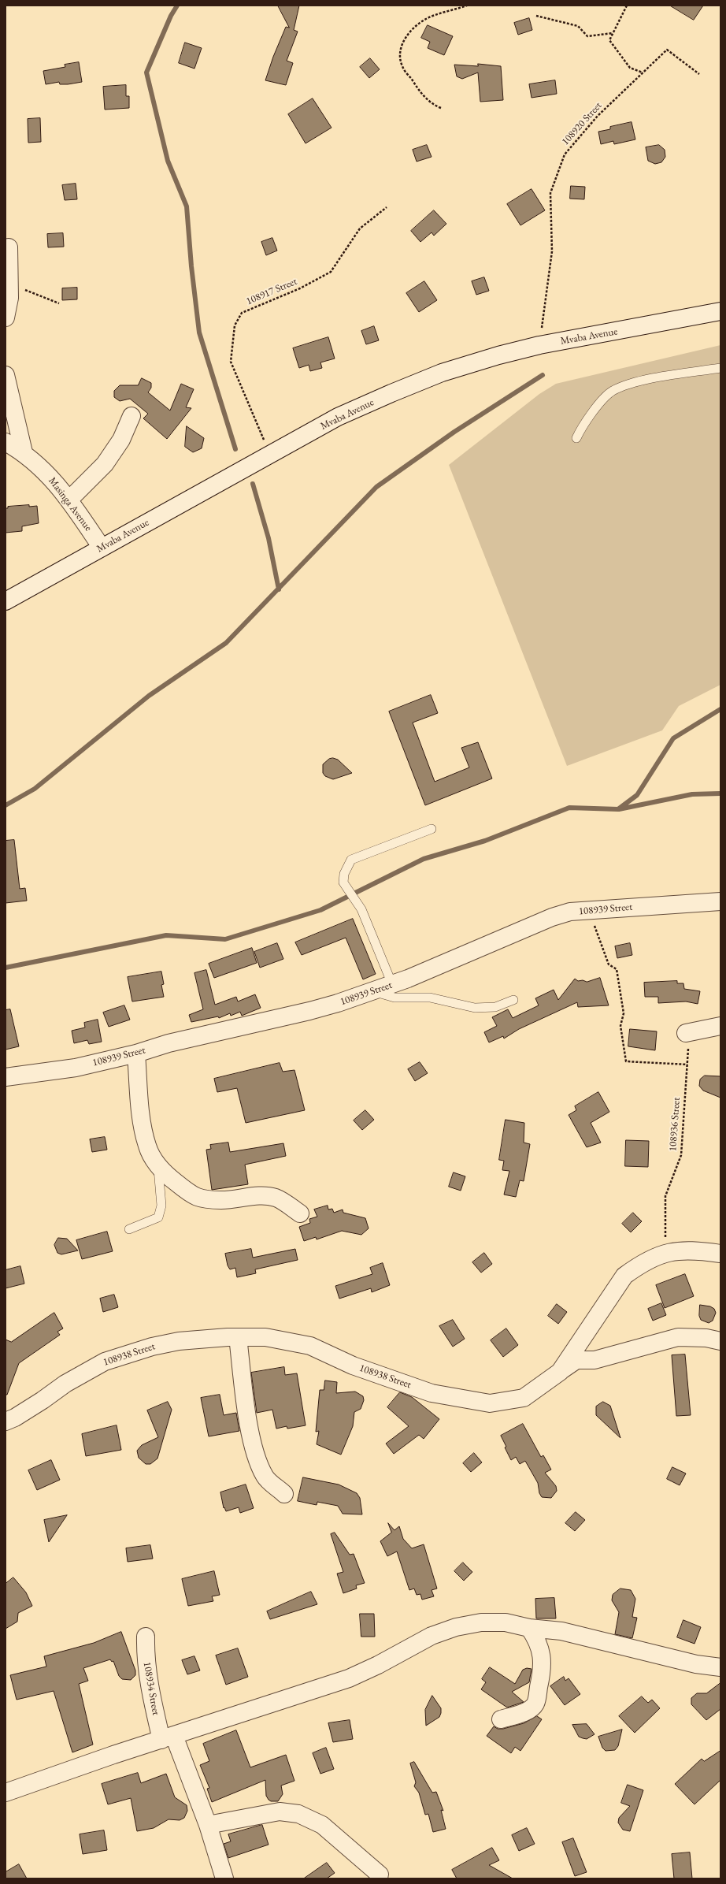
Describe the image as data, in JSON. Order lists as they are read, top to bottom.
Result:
{
  "streets": {
    "street": [
      "Mvaba Avenue",
      "Masinga Avenue",
      "108939 Street",
      "108938 Street",
      "108934 Street"
    ],
    "path": ["108920 Street", "108917 Street", "108936 Street"]
  },
  "crossings": [
    ["108920 Street", "Mvaba Avenue"],
    ["108917 Street", "Mvaba Avenue"],
    ["Mvaba Avenue", "Masinga Avenue"],
    ["108936 Street", "108938 Street"]
  ]
}
